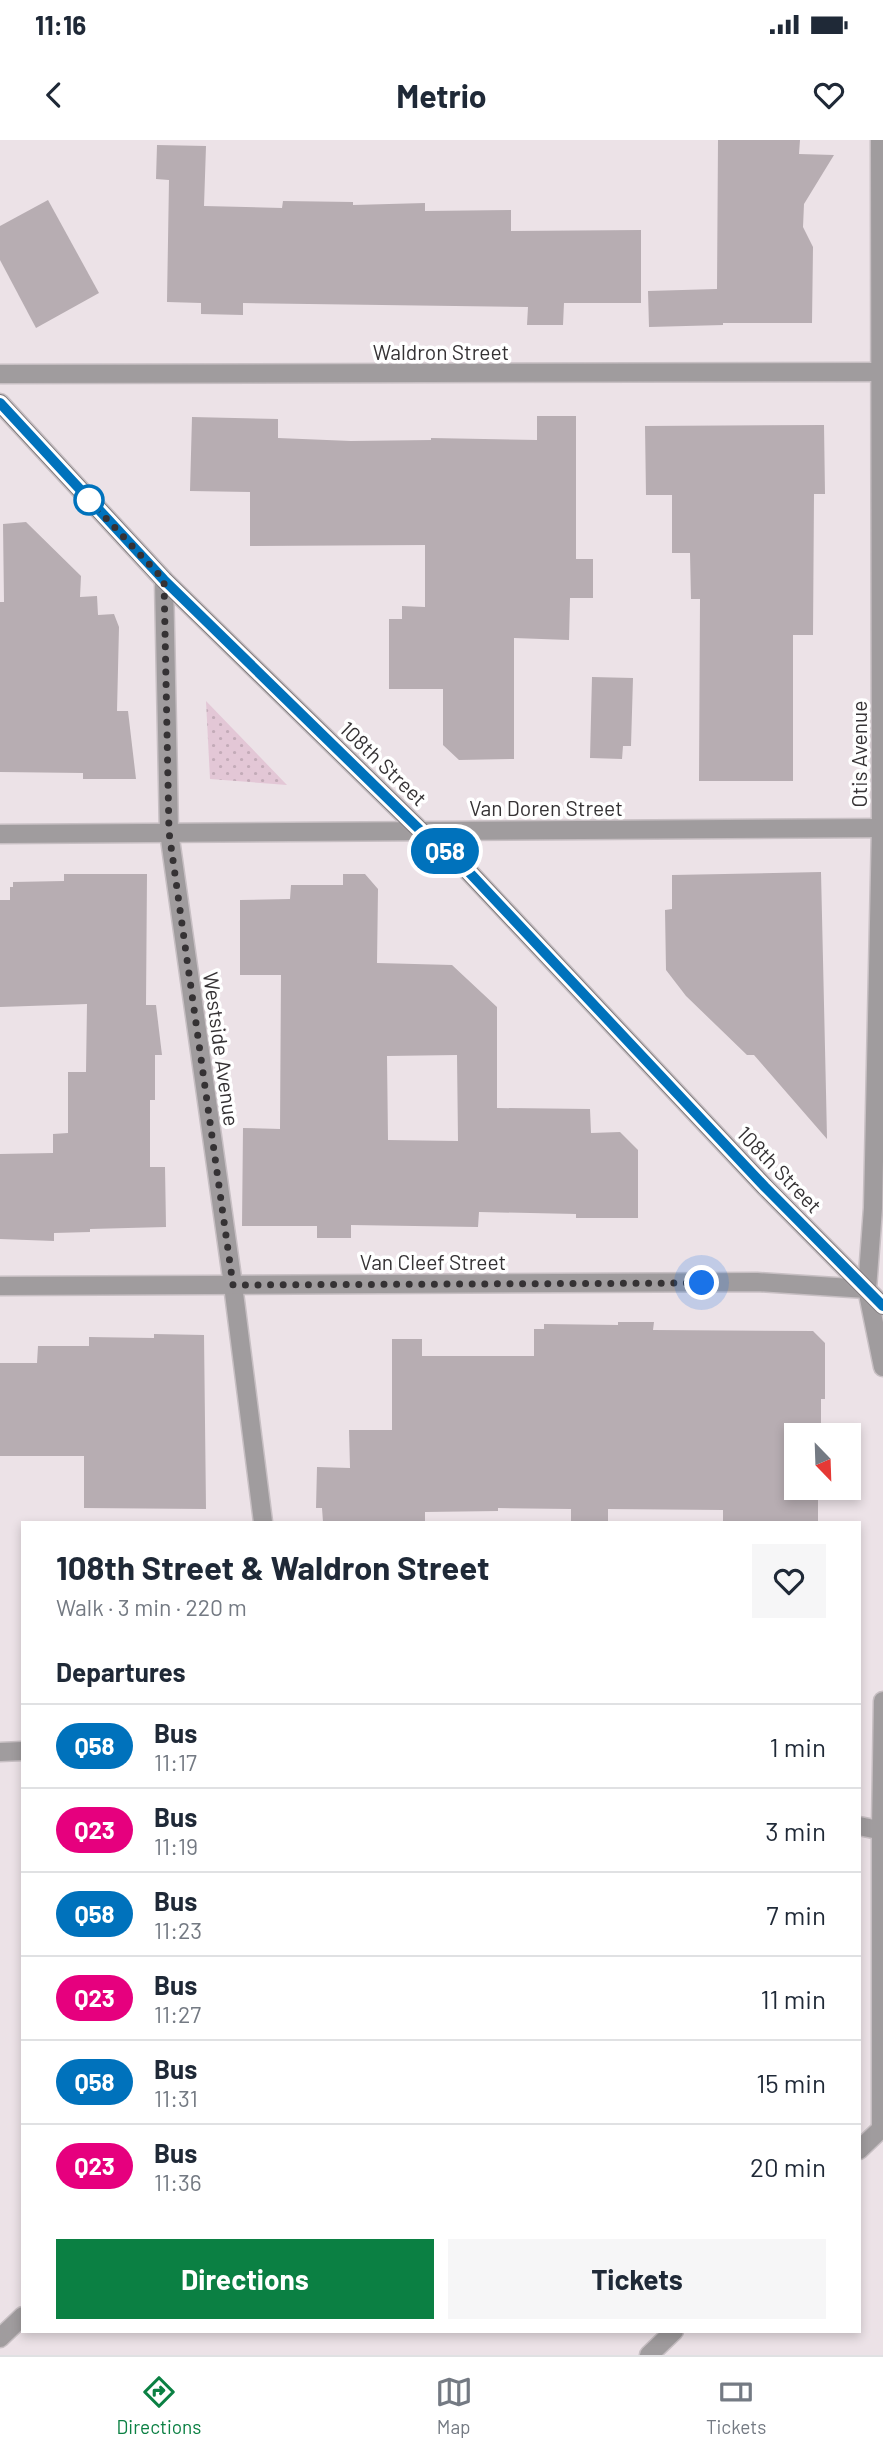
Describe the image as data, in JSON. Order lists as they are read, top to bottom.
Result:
{
  "streets": {
    "main road": ["108th Street"],
    "street": [
      "Waldron Street",
      "Otis Avenue",
      "Van Doren Street",
      "Westside Avenue",
      "Van Cleef Street"
    ]
  },
  "crossings": [
    ["Waldron Street", "Otis Avenue"],
    ["Otis Avenue", "108th Street"],
    ["Otis Avenue", "Van Doren Street"],
    ["Otis Avenue", "Van Cleef Street"],
    ["108th Street", "Van Doren Street"],
    ["108th Street", "Westside Avenue"],
    ["108th Street", "Van Cleef Street"],
    ["Van Doren Street", "Westside Avenue"],
    ["Westside Avenue", "Van Cleef Street"]
  ],
  "lines": ["bus line Q58"],
  "north": "bottom right",
  "page": {
    "status": "11:16",
    "header": "Metrio",
    "on_map": "Q58",
    "heading": [
      ["108th Street & Waldron Street", "Walk · 3 min · 220 m"],
      "Departures"
    ],
    "list": [
      {
        "mark": "Q58",
        "name": "Bus",
        "note": "11:17",
        "value": "1 min"
      },
      {
        "mark": "Q23",
        "name": "Bus",
        "note": "11:19",
        "value": "3 min"
      },
      {
        "mark": "Q58",
        "name": "Bus",
        "note": "11:23",
        "value": "7 min"
      },
      {
        "mark": "Q23",
        "name": "Bus",
        "note": "11:27",
        "value": "11 min"
      },
      {
        "mark": "Q58",
        "name": "Bus",
        "note": "11:31",
        "value": "15 min"
      },
      {
        "mark": "Q23",
        "name": "Bus",
        "note": "11:36",
        "value": "20 min"
      }
    ],
    "buttons": ["Directions", "Tickets"],
    "tabs": ["Directions", "Map", "Tickets"]
  }
}
